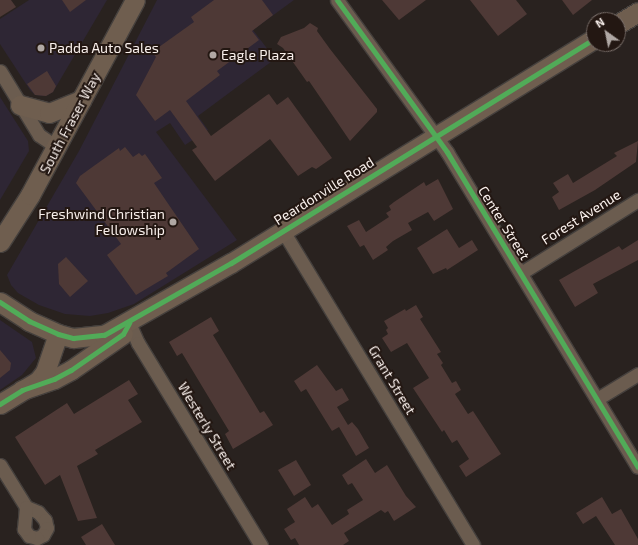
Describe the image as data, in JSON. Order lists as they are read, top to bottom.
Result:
{
  "streets": {
    "main road": ["South Fraser Way", "Peardonville Road"],
    "street": [
      "Forest Avenue",
      "Center Street",
      "Grant Street",
      "Westerly Street"
    ]
  },
  "crossings": [
    ["Peardonville Road", "Center Street"],
    ["Peardonville Road", "Grant Street"],
    ["Peardonville Road", "Westerly Street"],
    ["Forest Avenue", "Center Street"]
  ],
  "places": ["Padda Auto Sales", "Eagle Plaza", "Freshwind Christian Fellowship"],
  "north": "top left"
}
